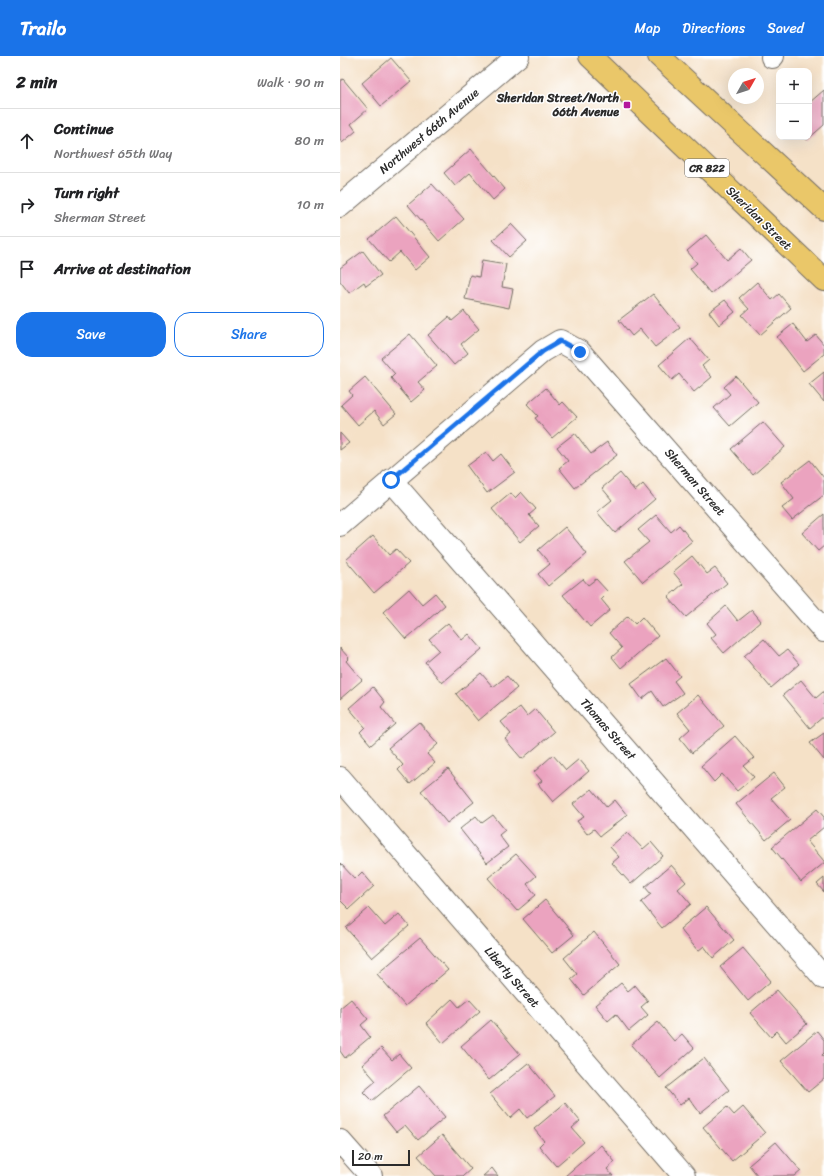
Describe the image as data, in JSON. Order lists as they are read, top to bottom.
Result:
{
  "streets": {
    "main road": ["CR 822", "Sheridan Street"],
    "street": [
      "Northwest 66th Avenue",
      "Sherman Street",
      "Thomas Street",
      "Liberty Street"
    ]
  },
  "crossings": [
    ["Sherman Street", "Thomas Street"]
  ],
  "places": {
    "transit": ["Sheridan Street/North 66th Avenue"]
  },
  "scale_bar": "20 m",
  "north": "top right",
  "page": {
    "header": "Trailo",
    "nav": ["Map", "Directions", "Saved"],
    "heading": ["2 min", "Walk · 90 m"],
    "map_buttons": ["+", "−"],
    "list": [
      ["Continue", "Northwest 65th Way", "80 m"],
      ["Turn right", "Sherman Street", "10 m"],
      "Arrive at destination"
    ],
    "buttons": ["Save", "Share"],
    "scale": "20 m"
  }
}
